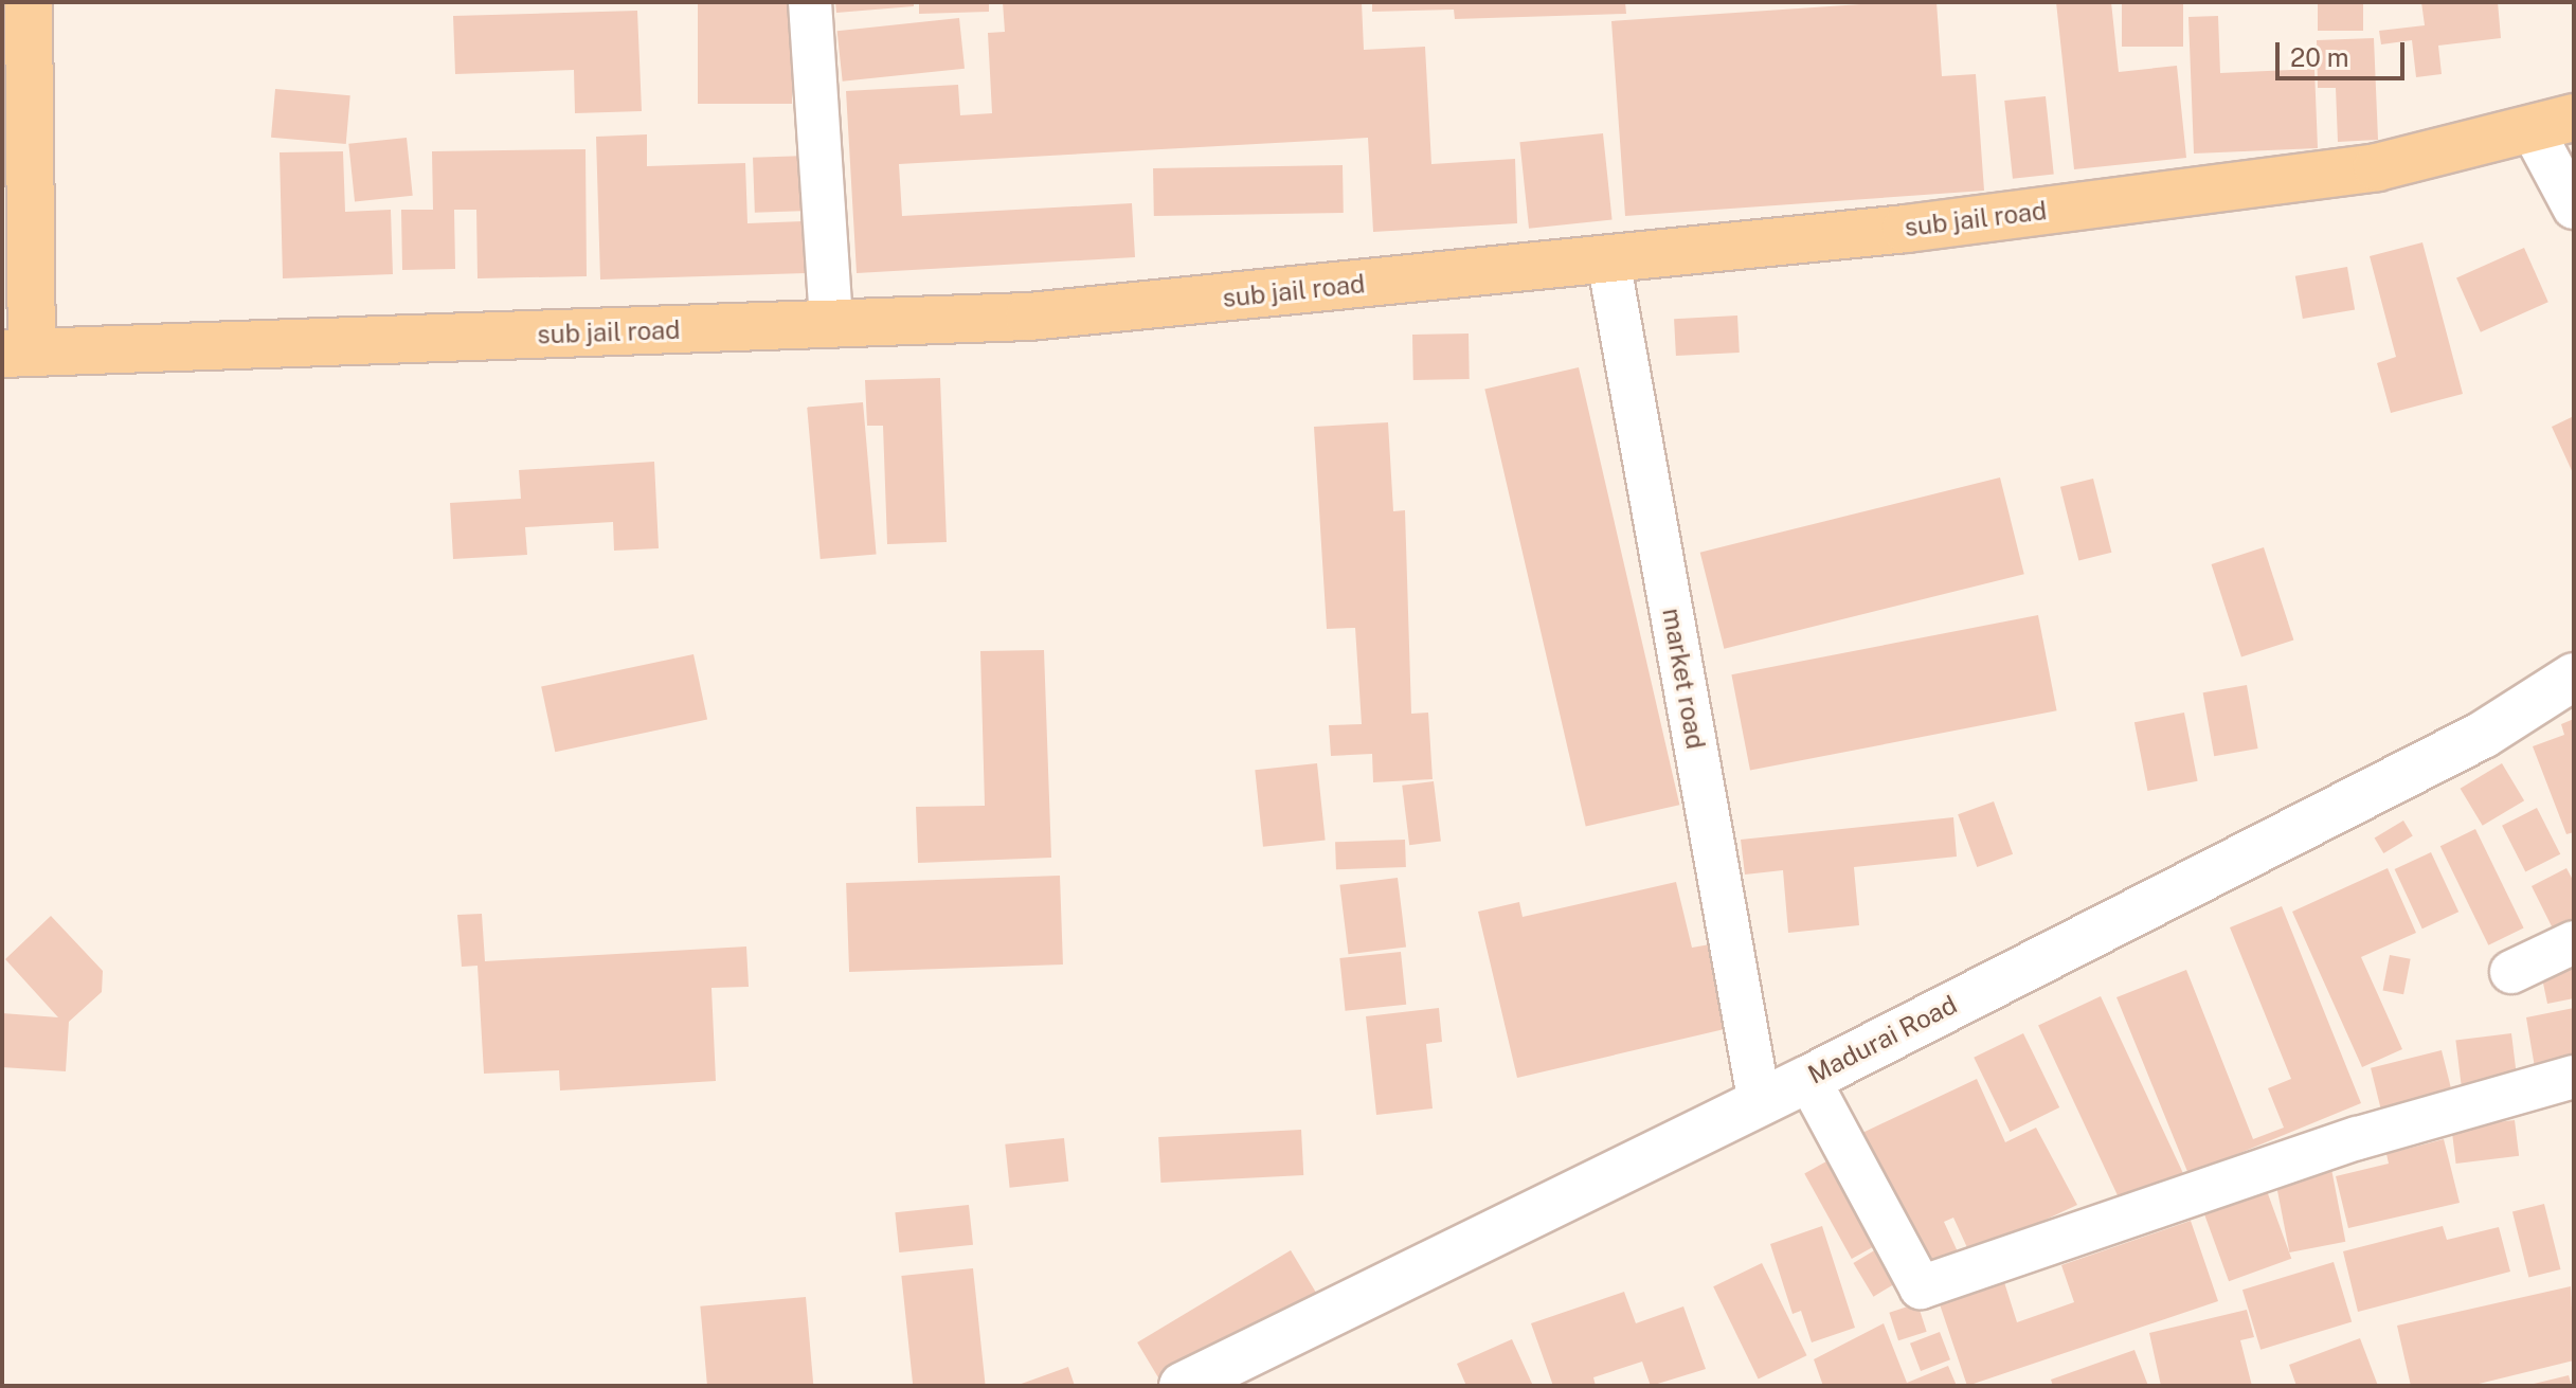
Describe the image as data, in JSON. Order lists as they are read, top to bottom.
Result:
{
  "streets": {
    "main road": ["sub jail road", "Madurai Road"],
    "street": ["market road"]
  },
  "crossings": [
    ["sub jail road", "market road"],
    ["market road", "Madurai Road"]
  ],
  "scale_bar": "20 m"
}
